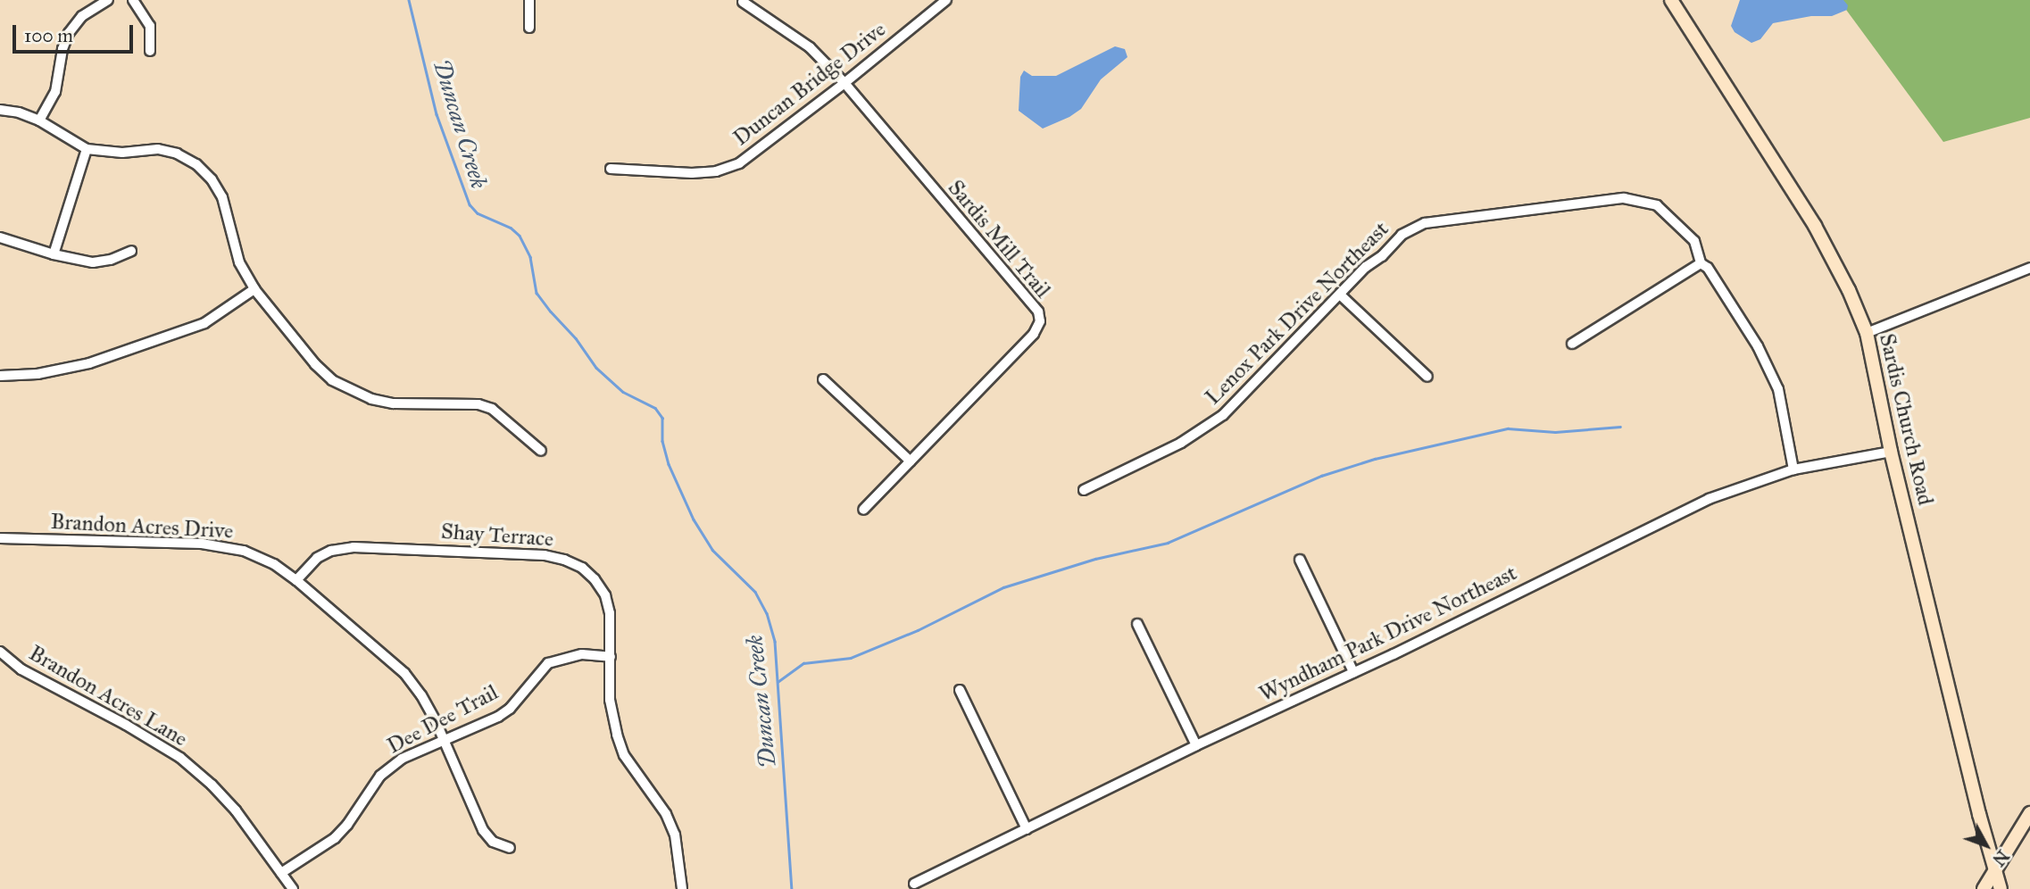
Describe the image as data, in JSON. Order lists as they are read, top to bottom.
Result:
{
  "streets": {
    "street": [
      "Duncan Bridge Drive",
      "Sardis Mill Trail",
      "Lenox Park Drive Northeast",
      "Sardis Church Road",
      "Brandon Acres Drive",
      "Shay Terrace",
      "Wyndham Park Drive Northeast",
      "Brandon Acres Lane",
      "Dee Dee Trail"
    ]
  },
  "crossings": [
    ["Duncan Bridge Drive", "Sardis Mill Trail"],
    ["Lenox Park Drive Northeast", "Wyndham Park Drive Northeast"],
    ["Sardis Church Road", "Wyndham Park Drive Northeast"],
    ["Brandon Acres Drive", "Shay Terrace"],
    ["Brandon Acres Drive", "Dee Dee Trail"],
    ["Shay Terrace", "Dee Dee Trail"],
    ["Brandon Acres Lane", "Dee Dee Trail"]
  ],
  "water": ["Duncan Creek"],
  "scale_bar": "100 m",
  "north": "bottom right"
}
